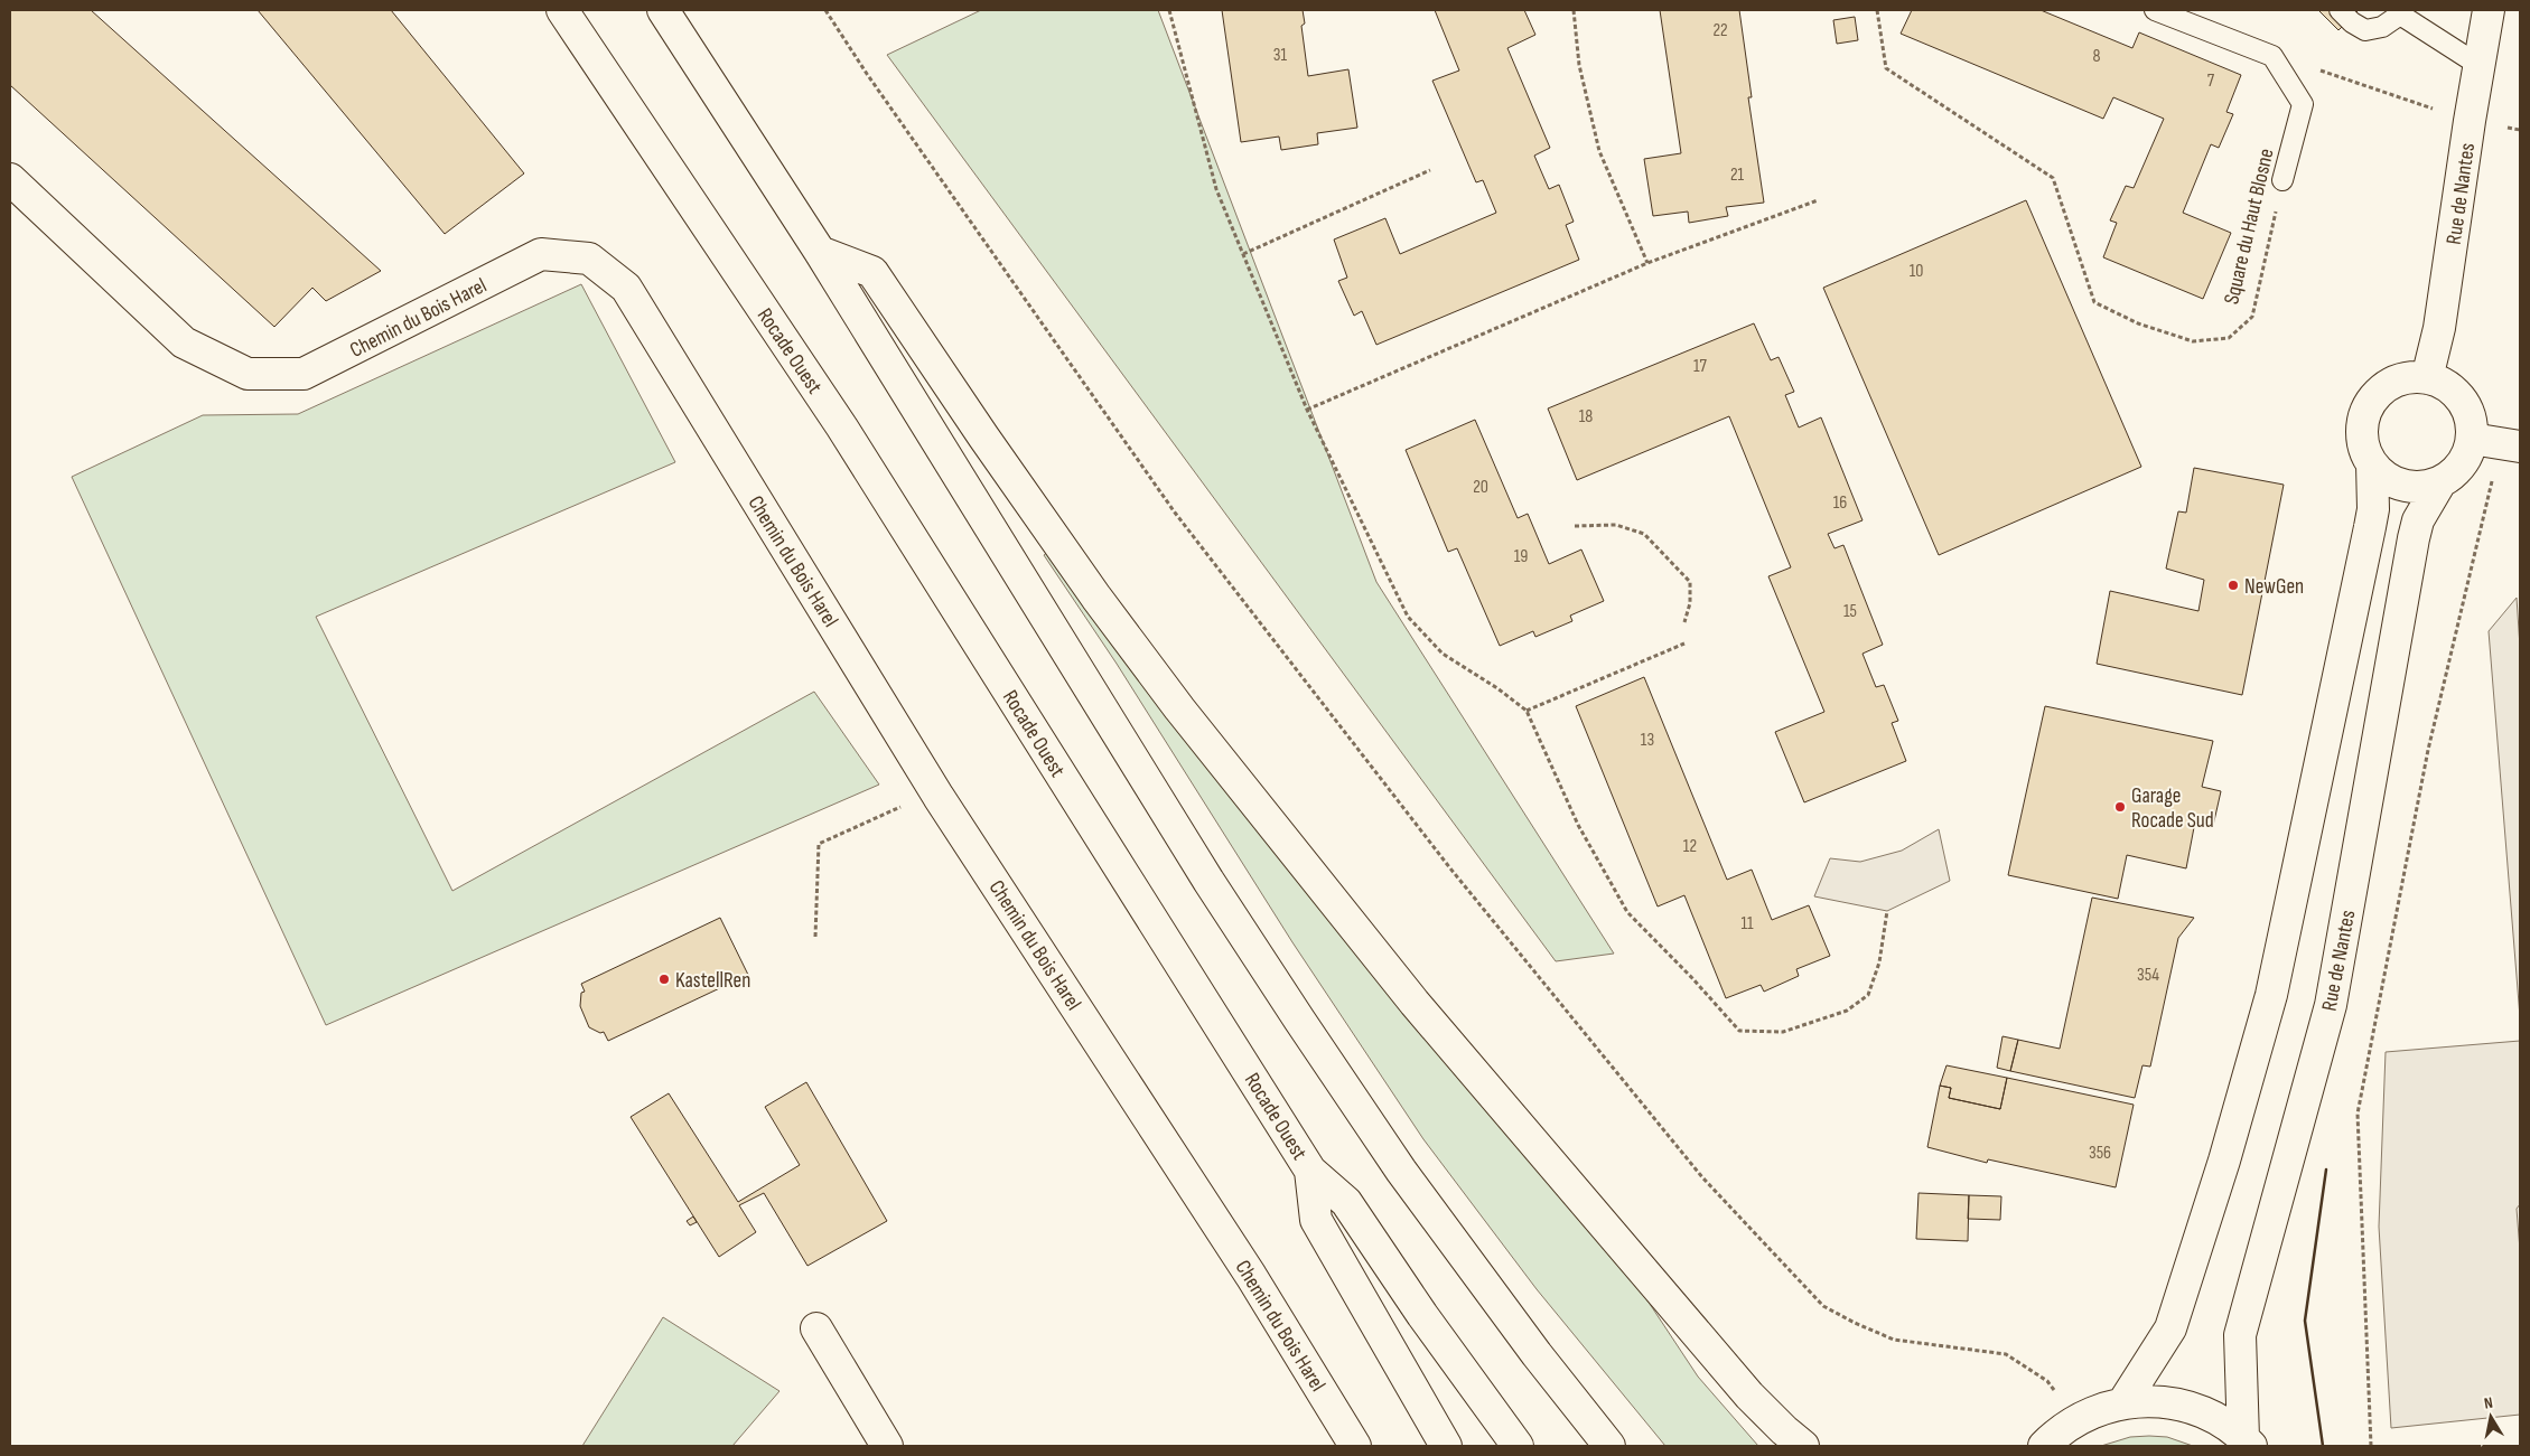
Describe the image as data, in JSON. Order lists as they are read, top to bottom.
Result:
{
  "streets": {
    "main road": ["Rue de Nantes", "Chemin du Bois Harel", "Rocade Ouest"],
    "lane": ["Square du Haut Blosne"]
  },
  "places": ["NewGen", "Garage Rocade Sud", "KastellRen"],
  "house_numbers": [
    "22",
    "31",
    "8",
    "7",
    "21",
    "10",
    "17",
    "18",
    "20",
    "16",
    "19",
    "15",
    "13",
    "12",
    "11",
    "354",
    "356"
  ],
  "north": "top"
}
